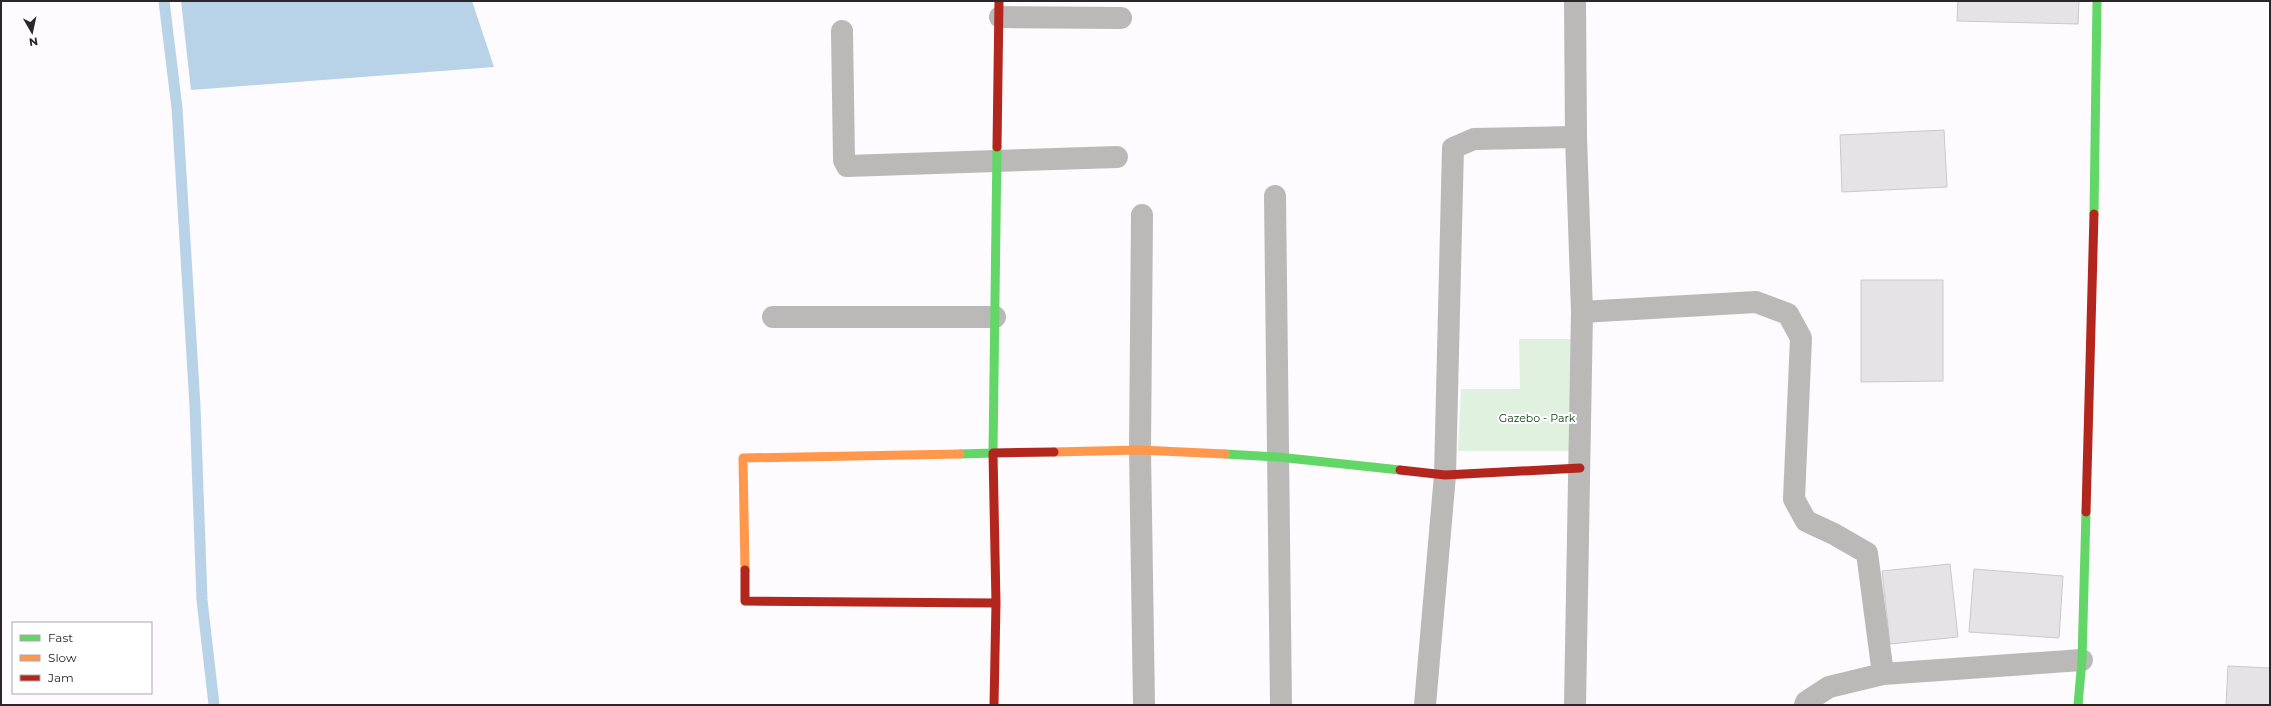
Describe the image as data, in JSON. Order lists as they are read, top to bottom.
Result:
{
  "parks": ["Gazebo - Park"],
  "legend": ["Fast", "Slow", "Jam"],
  "north": "bottom"
}
